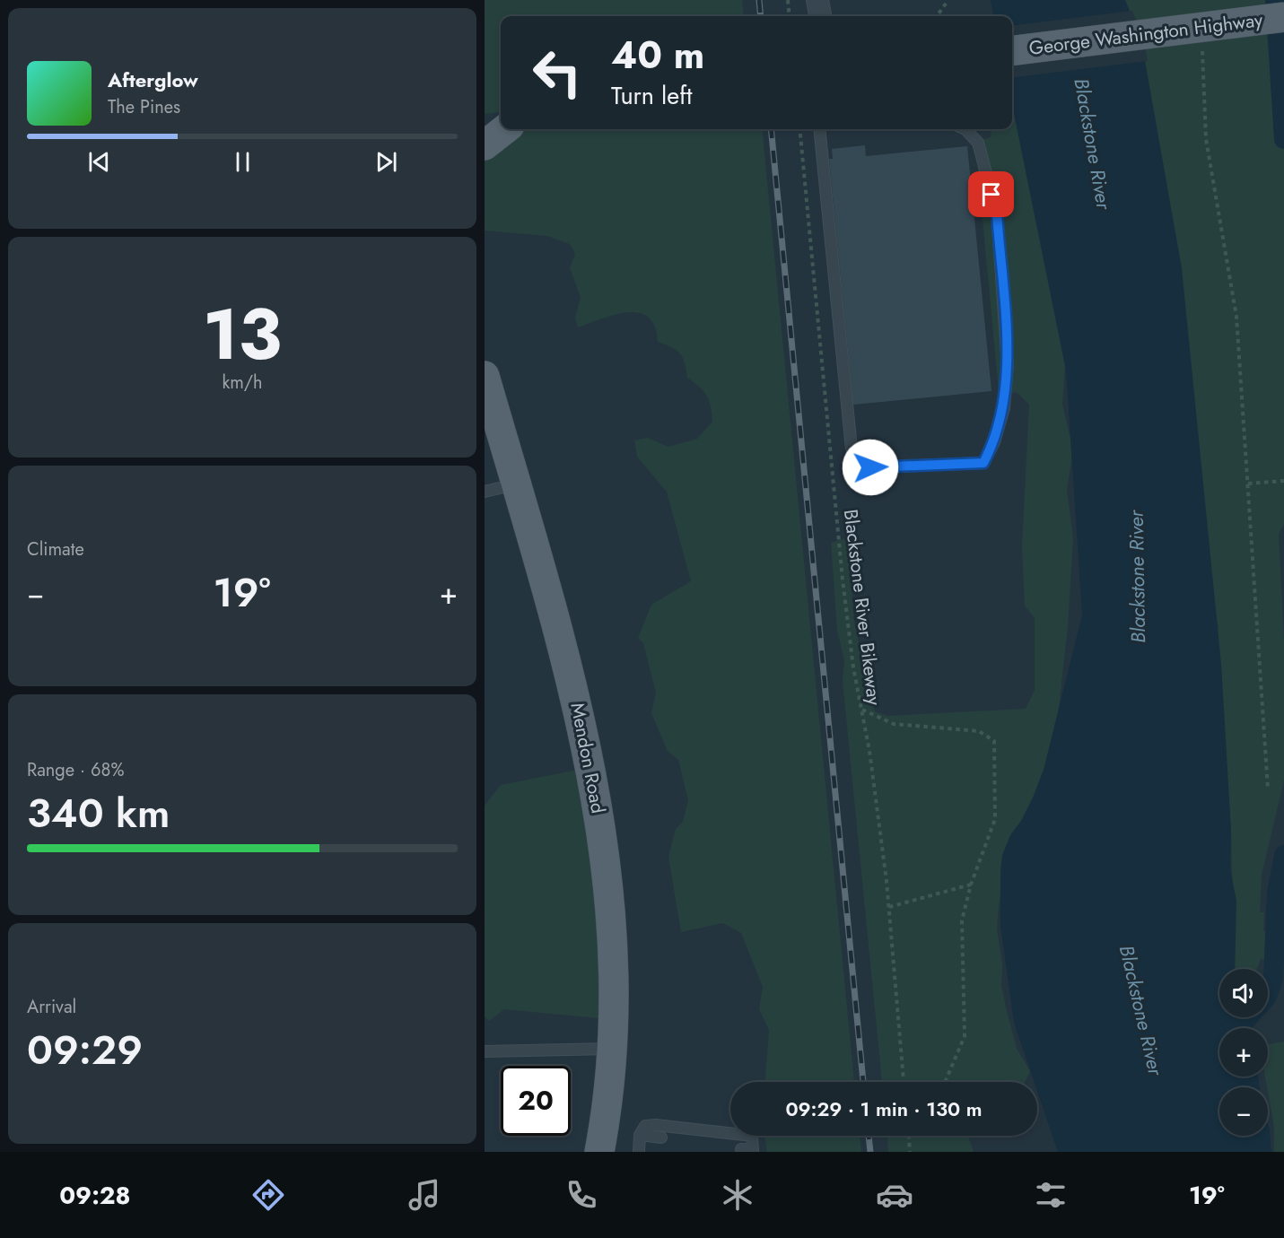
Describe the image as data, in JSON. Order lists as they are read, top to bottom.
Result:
{
  "streets": {
    "main road": ["George Washington Highway", "Mendon Road"],
    "path": ["Blackstone River Bikeway"]
  },
  "water": ["Blackstone River"],
  "page": {
    "turn": ["40 m", "Turn left"],
    "song": ["Afterglow", "The Pines"],
    "tile": [
      ["13", "km/h"],
      "Climate",
      ["Range · 68%", "340 km"],
      ["Arrival", "09:29"]
    ],
    "heat": ["−", "19°", "+"],
    "map_buttons": ["+", "−"],
    "limit": "20",
    "trip": "09:29 · 1 min · 130 m",
    "tabs": ["09:28", "19°"]
  }
}
